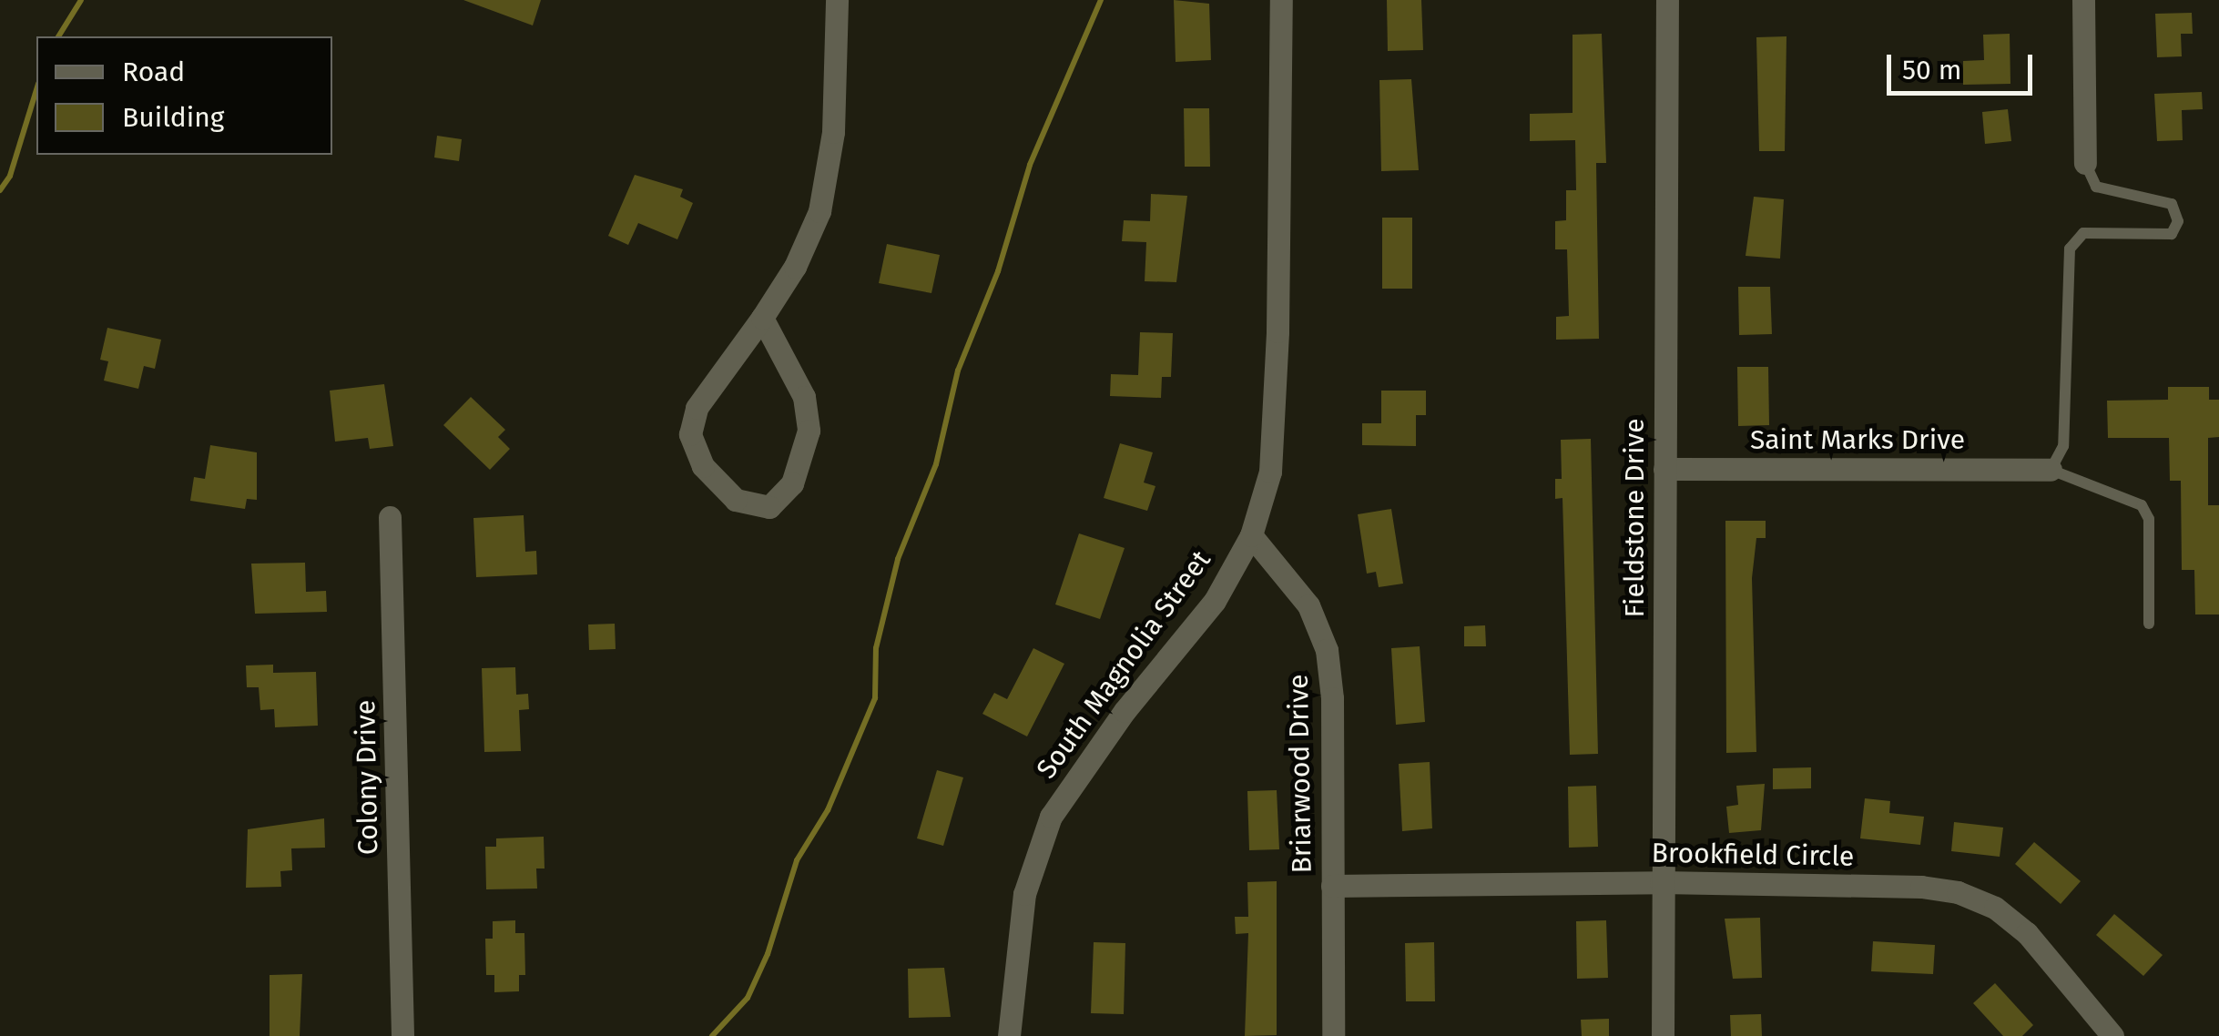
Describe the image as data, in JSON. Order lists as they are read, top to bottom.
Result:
{
  "streets": {
    "street": [
      "Saint Marks Drive",
      "Fieldstone Drive",
      "South Magnolia Street",
      "Briarwood Drive",
      "Colony Drive",
      "Brookfield Circle"
    ]
  },
  "crossings": [
    ["Saint Marks Drive", "Fieldstone Drive"],
    ["Fieldstone Drive", "Brookfield Circle"],
    ["South Magnolia Street", "Briarwood Drive"],
    ["Briarwood Drive", "Brookfield Circle"]
  ],
  "legend": ["Road", "Building"],
  "scale_bar": "50 m"
}
